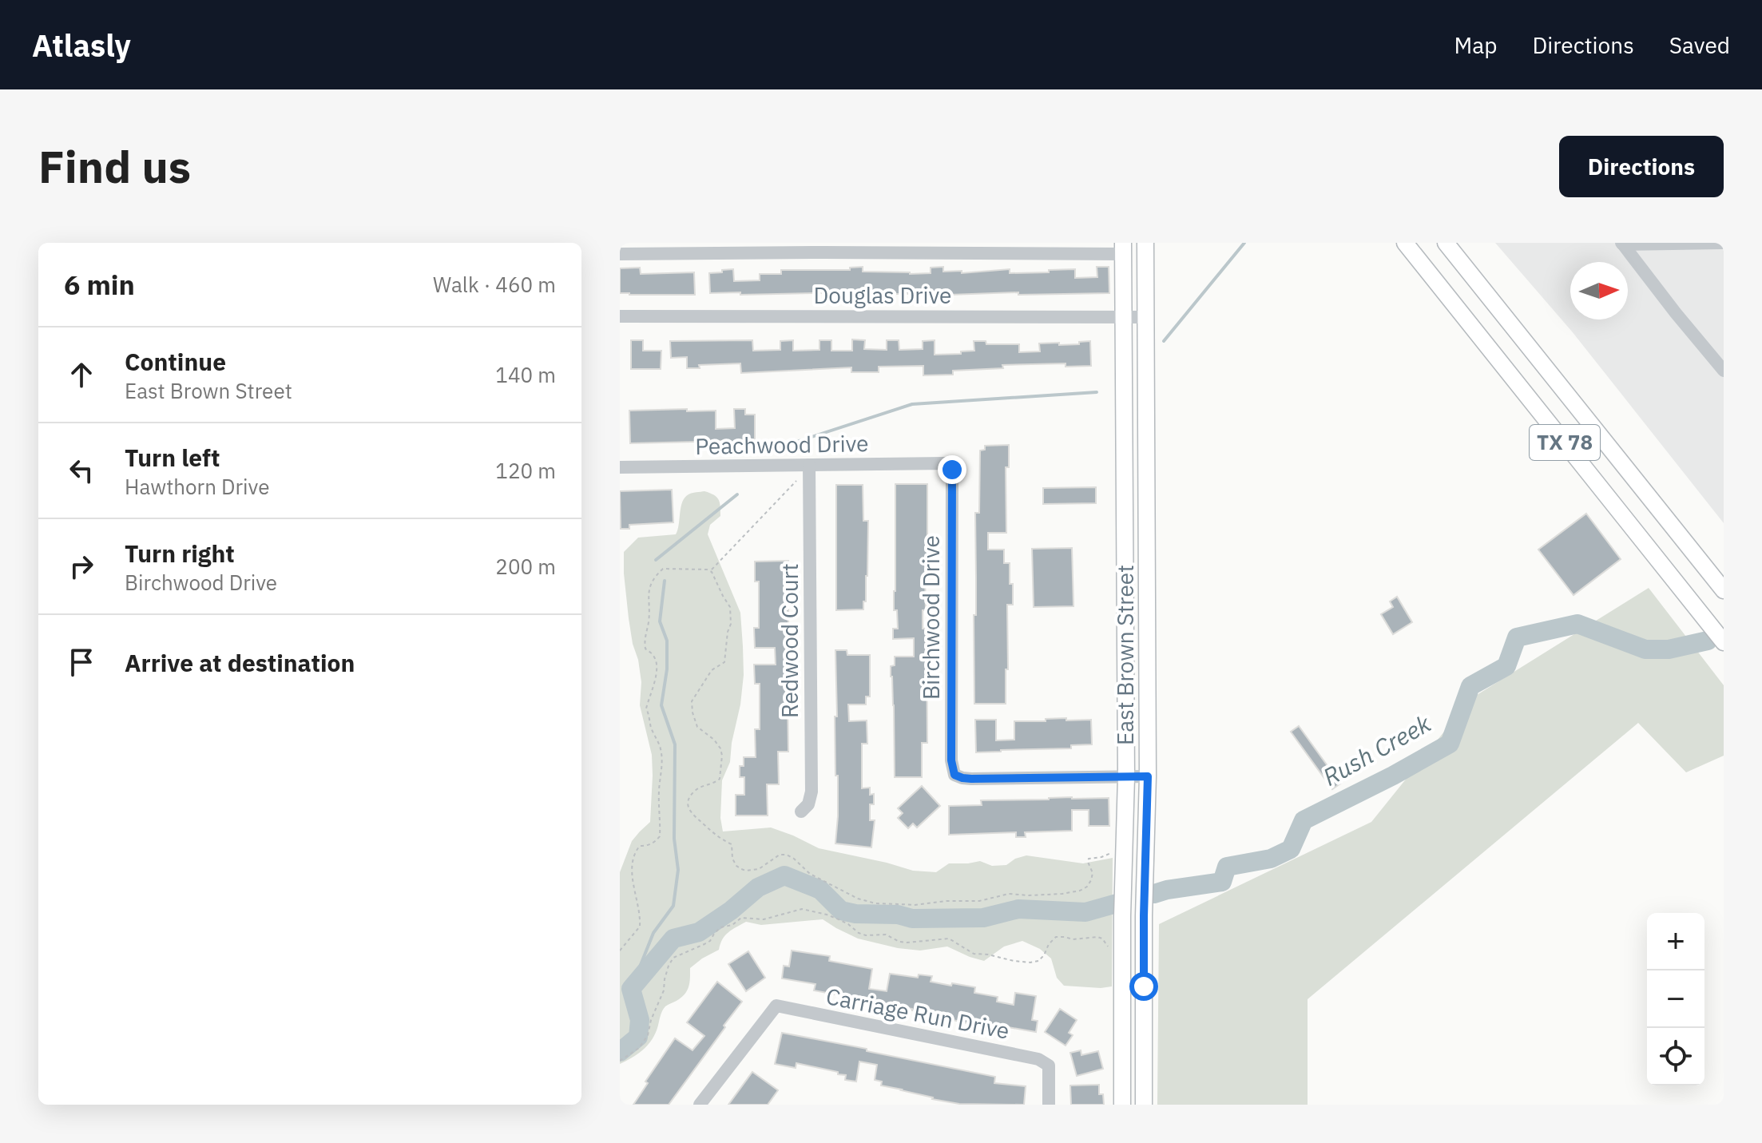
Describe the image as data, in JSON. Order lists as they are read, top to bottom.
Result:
{
  "streets": {
    "main road": ["TX 78", "East Brown Street"],
    "street": [
      "Douglas Drive",
      "Peachwood Drive",
      "Birchwood Drive",
      "Redwood Court",
      "Carriage Run Drive"
    ]
  },
  "crossings": [
    ["Douglas Drive", "East Brown Street"],
    ["Peachwood Drive", "Birchwood Drive"],
    ["Peachwood Drive", "Redwood Court"],
    ["Birchwood Drive", "East Brown Street"]
  ],
  "water": ["Rush Creek"],
  "north": "right",
  "page": {
    "header": "Atlasly",
    "nav": ["Map", "Directions", "Saved"],
    "buttons": "Directions",
    "title": "Find us",
    "heading": ["6 min", "Walk · 460 m"],
    "list": [
      ["Continue", "East Brown Street", "140 m"],
      ["Turn left", "Hawthorn Drive", "120 m"],
      ["Turn right", "Birchwood Drive", "200 m"],
      "Arrive at destination"
    ],
    "map_buttons": ["+", "−"]
  }
}
